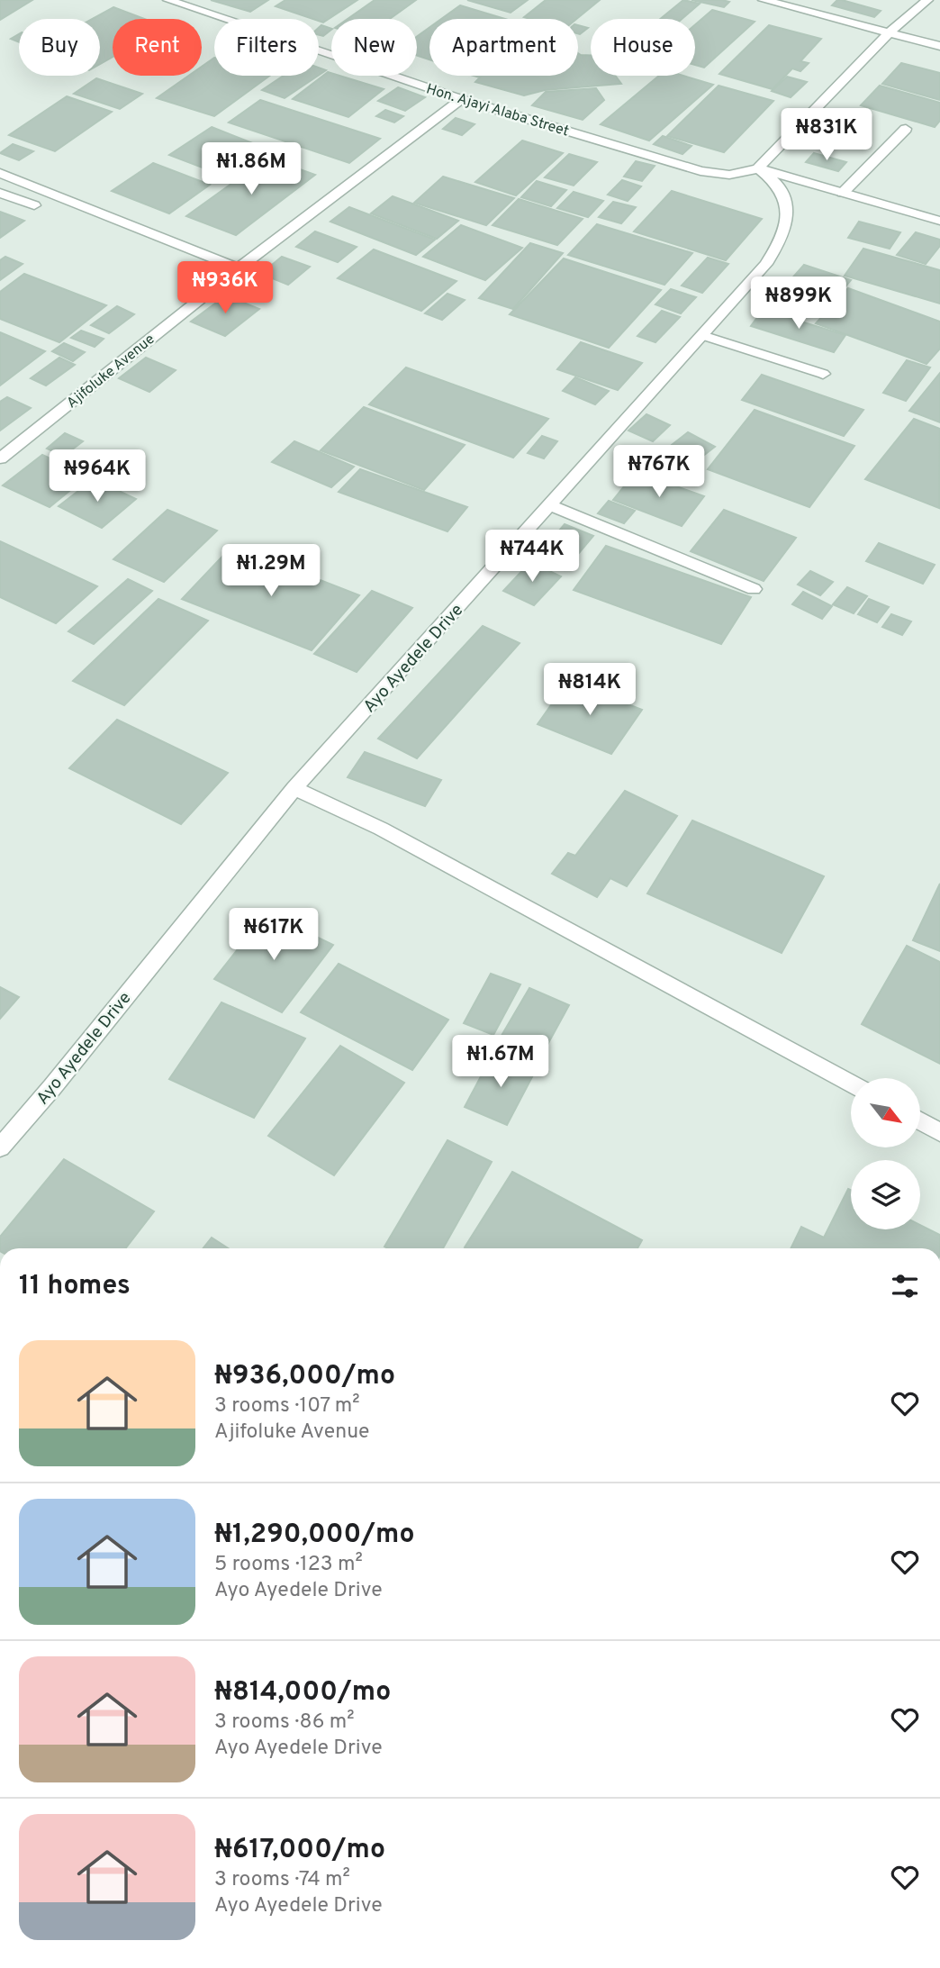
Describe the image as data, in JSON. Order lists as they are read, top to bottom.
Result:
{
  "streets": {
    "street": ["Hon. Ajayi Alaba Street", "Ajifoluke Avenue", "Ayo Ayedele Drive"]
  },
  "crossings": [
    ["Hon. Ajayi Alaba Street", "Ajifoluke Avenue"],
    ["Hon. Ajayi Alaba Street", "Ayo Ayedele Drive"]
  ],
  "north": "bottom right",
  "page": {
    "chip": [
      "Buy",
      "Rent",
      "Filters",
      "New",
      "Apartment",
      "House"
    ],
    "price": [
      "₦831K",
      "₦1.86M",
      "₦936K",
      "₦899K",
      "₦767K",
      "₦964K",
      "₦744K",
      "₦1.29M",
      "₦814K",
      "₦617K",
      "₦1.67M"
    ],
    "heading": "11 homes",
    "list": [
      {
        "name": "₦936,000/mo",
        "note": "3 rooms · 107 m² · Ajifoluke Avenue"
      },
      {
        "name": "₦1,290,000/mo",
        "note": "5 rooms · 123 m² · Ayo Ayedele Drive"
      },
      {
        "name": "₦814,000/mo",
        "note": "3 rooms · 86 m² · Ayo Ayedele Drive"
      },
      {
        "name": "₦617,000/mo",
        "note": "3 rooms · 74 m² · Ayo Ayedele Drive"
      }
    ]
  }
}
